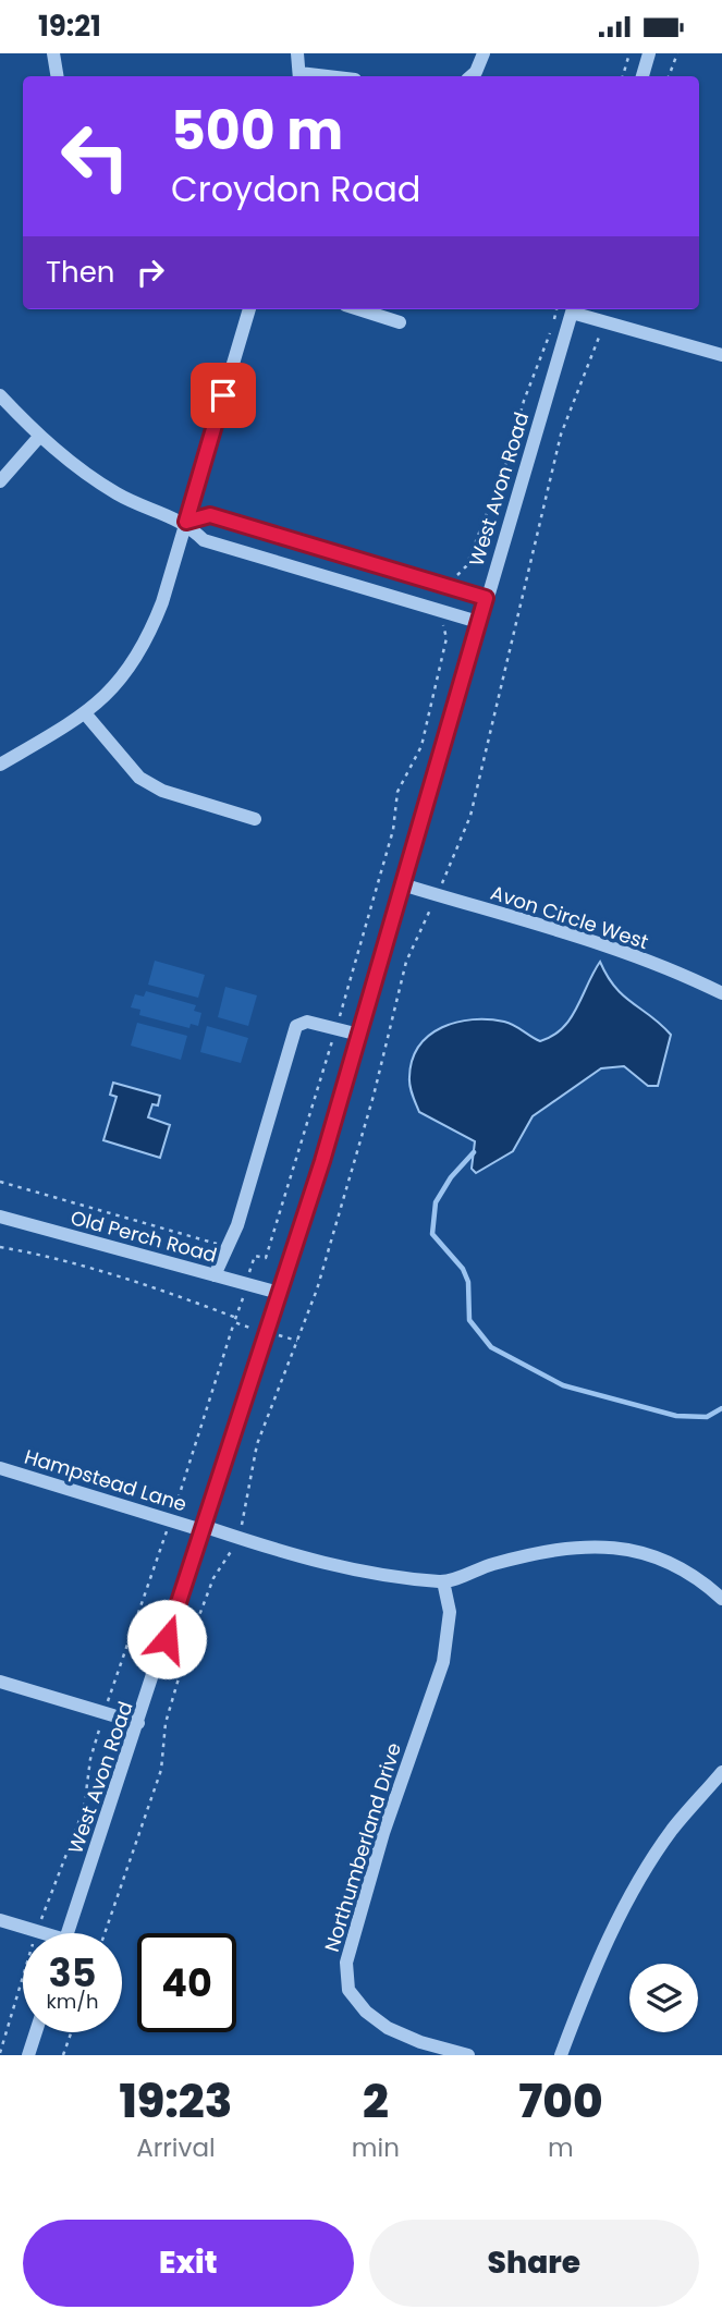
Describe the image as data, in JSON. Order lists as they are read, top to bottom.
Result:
{
  "streets": {
    "street": [
      "West Avon Road",
      "Avon Circle West",
      "Old Perch Road",
      "Hampstead Lane",
      "Northumberland Drive"
    ]
  },
  "crossings": [
    ["West Avon Road", "Avon Circle West"],
    ["West Avon Road", "Old Perch Road"],
    ["West Avon Road", "Hampstead Lane"],
    ["Hampstead Lane", "Northumberland Drive"]
  ],
  "page": {
    "status": "19:21",
    "turn": ["500 m", "Croydon Road"],
    "then": "Then",
    "speed": "35 km/h",
    "limit": "40",
    "eta": [
      "19:23",
      "Arrival",
      "2",
      "min",
      "700",
      "m"
    ],
    "buttons": ["Exit", "Share"]
  }
}
